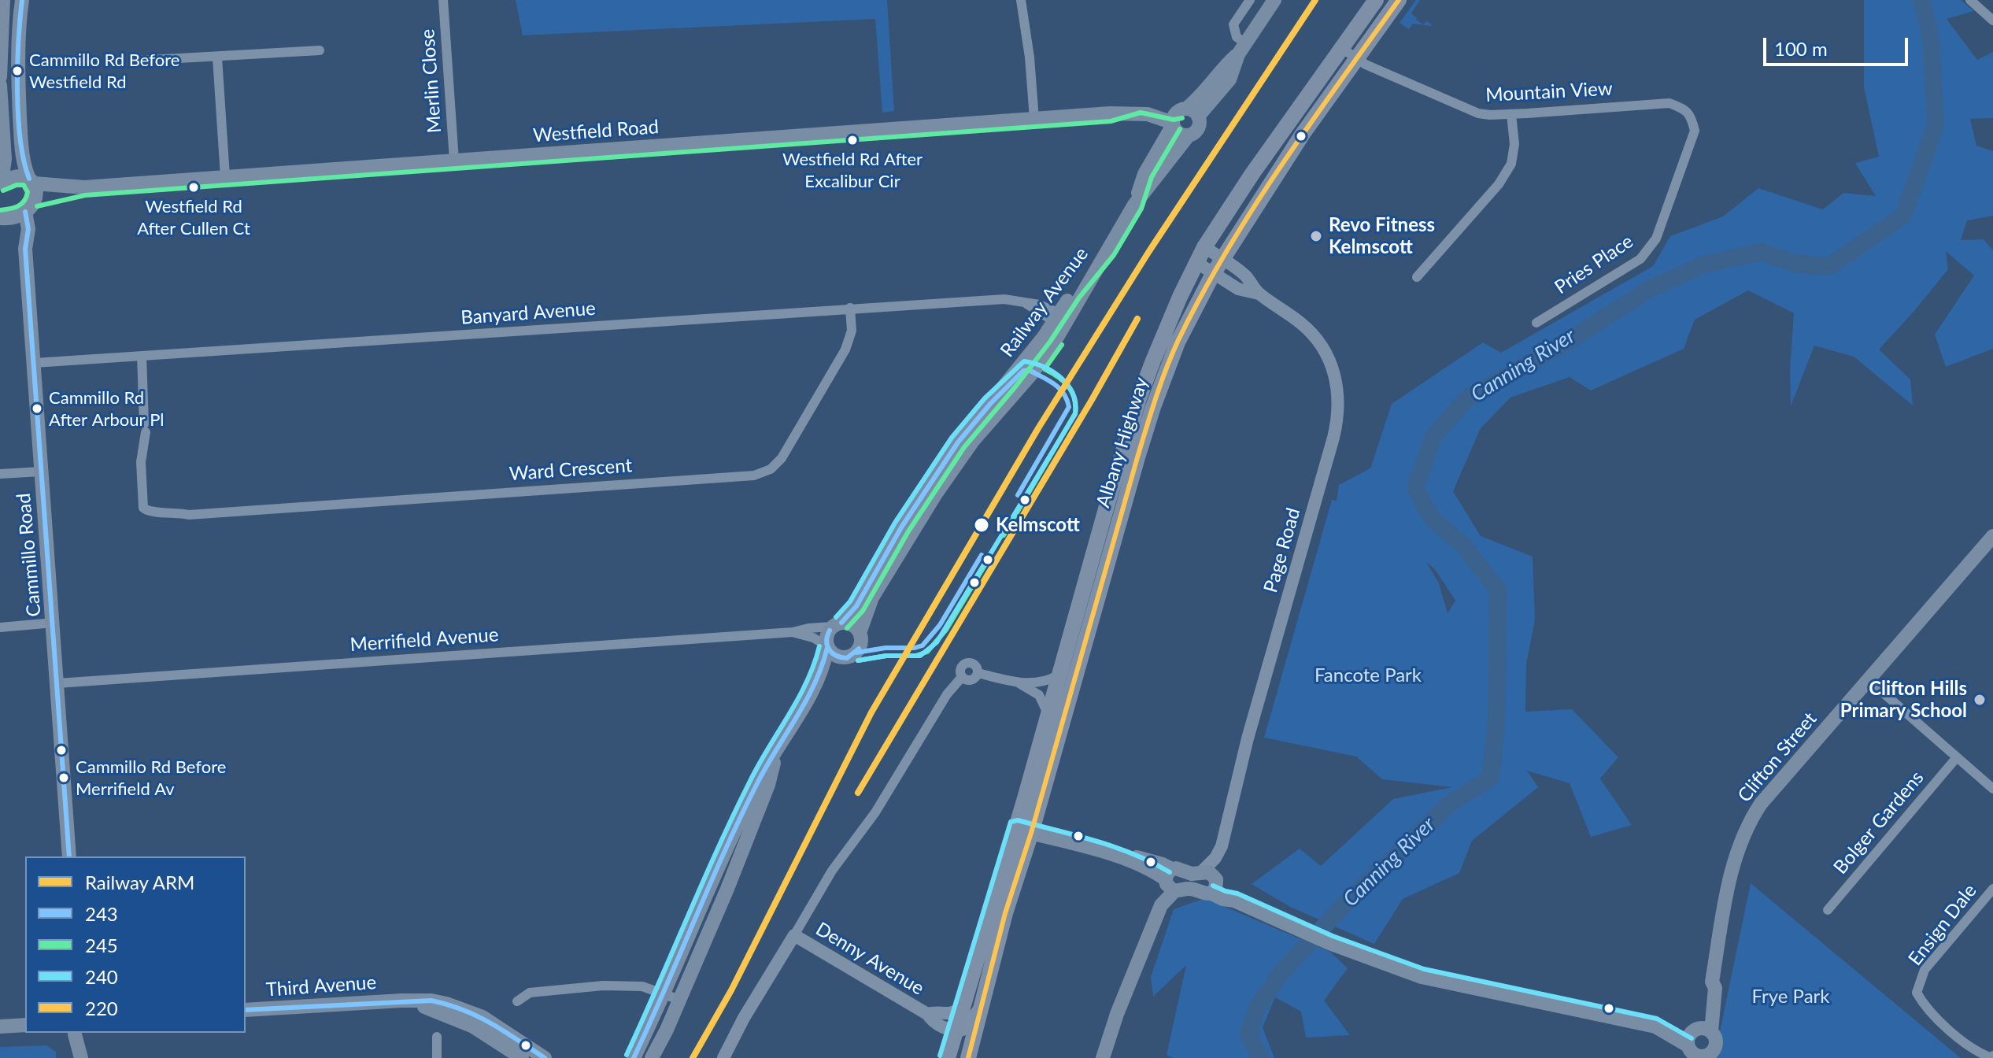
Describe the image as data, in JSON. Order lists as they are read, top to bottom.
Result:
{
  "streets": {
    "highway": ["Albany Highway"],
    "main road": [
      "Westfield Road",
      "Railway Avenue",
      "Cammillo Road",
      "Clifton Street",
      "Third Avenue"
    ],
    "street": [
      "Merlin Close",
      "Mountain View",
      "Pries Place",
      "Banyard Avenue",
      "Ward Crescent",
      "Page Road",
      "Merrifield Avenue",
      "Bolger Gardens",
      "Ensign Dale",
      "Denny Avenue"
    ]
  },
  "crossings": [
    ["Merlin Close", "Westfield Road"],
    ["Mountain View", "Pries Place"],
    ["Mountain View", "Albany Highway"],
    ["Westfield Road", "Railway Avenue"],
    ["Railway Avenue", "Banyard Avenue"],
    ["Railway Avenue", "Merrifield Avenue"],
    ["Banyard Avenue", "Ward Crescent"],
    ["Banyard Avenue", "Cammillo Road"],
    ["Albany Highway", "Page Road"],
    ["Albany Highway", "Denny Avenue"],
    ["Cammillo Road", "Merrifield Avenue"]
  ],
  "water": ["Canning River"],
  "parks": ["Fancote Park", "Frye Park"],
  "places": [
    "Cammillo Rd Before Westfield Rd",
    "Westfield Rd After Excalibur Cir",
    "Westfield Rd After Cullen Ct",
    "Revo Fitness Kelmscott",
    "Cammillo Rd After Arbour Pl",
    "Kelmscott",
    "Clifton Hills Primary School",
    "Cammillo Rd Before Merrifield Av"
  ],
  "lines": [
    "rail line ARM",
    "transit line 243",
    "transit line 220",
    "transit line 245",
    "transit line 240"
  ],
  "legend": [
    "Railway ARM",
    "243",
    "245",
    "240",
    "220"
  ],
  "scale_bar": "100 m"
}
